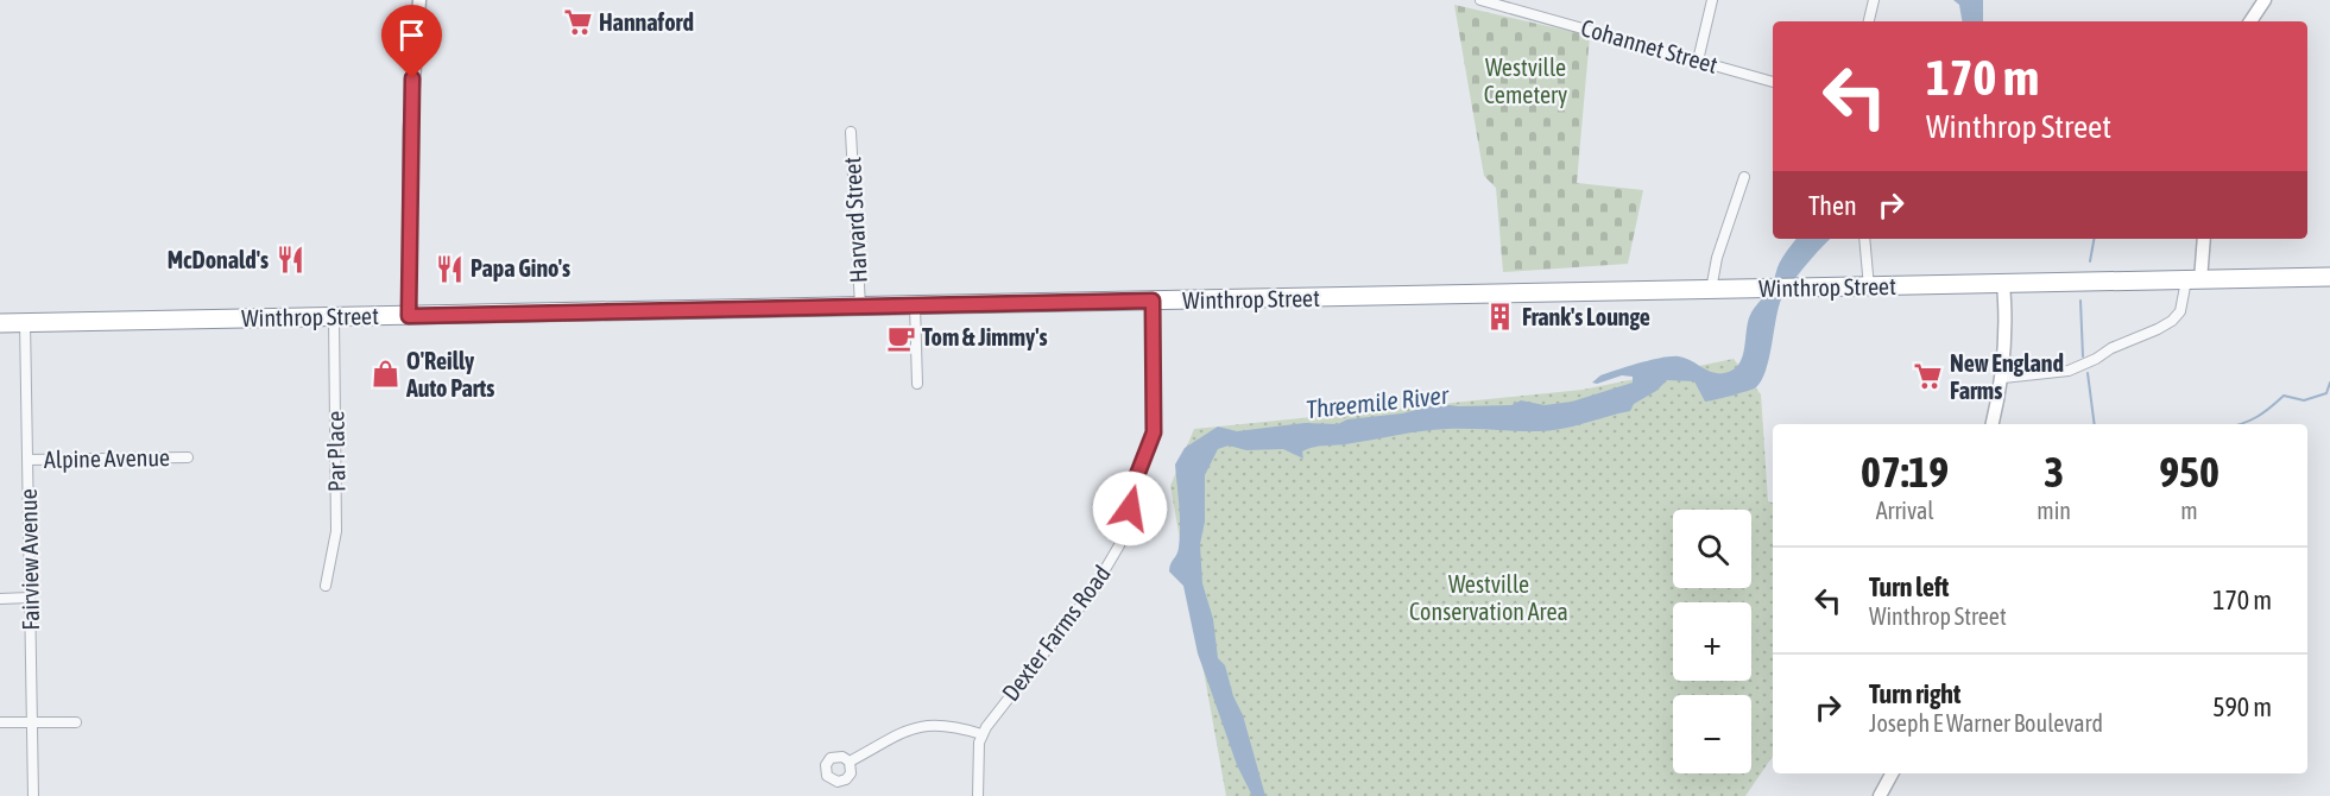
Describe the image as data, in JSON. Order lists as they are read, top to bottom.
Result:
{
  "streets": {
    "highway": ["Winthrop Street"],
    "street": [
      "Cohannet Street",
      "Harvard Street",
      "Par Place",
      "Alpine Avenue",
      "Fairview Avenue",
      "Dexter Farms Road"
    ]
  },
  "crossings": [
    ["Harvard Street", "Winthrop Street"],
    ["Winthrop Street", "Par Place"],
    ["Winthrop Street", "Fairview Avenue"],
    ["Winthrop Street", "Dexter Farms Road"],
    ["Alpine Avenue", "Fairview Avenue"]
  ],
  "water": ["Threemile River"],
  "parks": ["Westville Cemetery", "Westville Conservation Area"],
  "places": {
    "supermarket": ["Hannaford", "New England Farms"],
    "restaurant": ["McDonald's", "Papa Gino's"],
    "building": ["Frank's Lounge"],
    "cafe": ["Tom & Jimmy's"],
    "shop": ["O'Reilly Auto Parts"]
  },
  "page": {
    "turn": ["170 m", "Winthrop Street"],
    "then": "Then",
    "eta": [
      "07:19",
      "Arrival",
      "3",
      "min",
      "950",
      "m"
    ],
    "map_buttons": ["+", "−"],
    "list": [
      {
        "name": "Turn left",
        "note": "Winthrop Street",
        "value": "170 m"
      },
      {
        "name": "Turn right",
        "note": "Joseph E Warner Boulevard",
        "value": "590 m"
      }
    ]
  }
}
